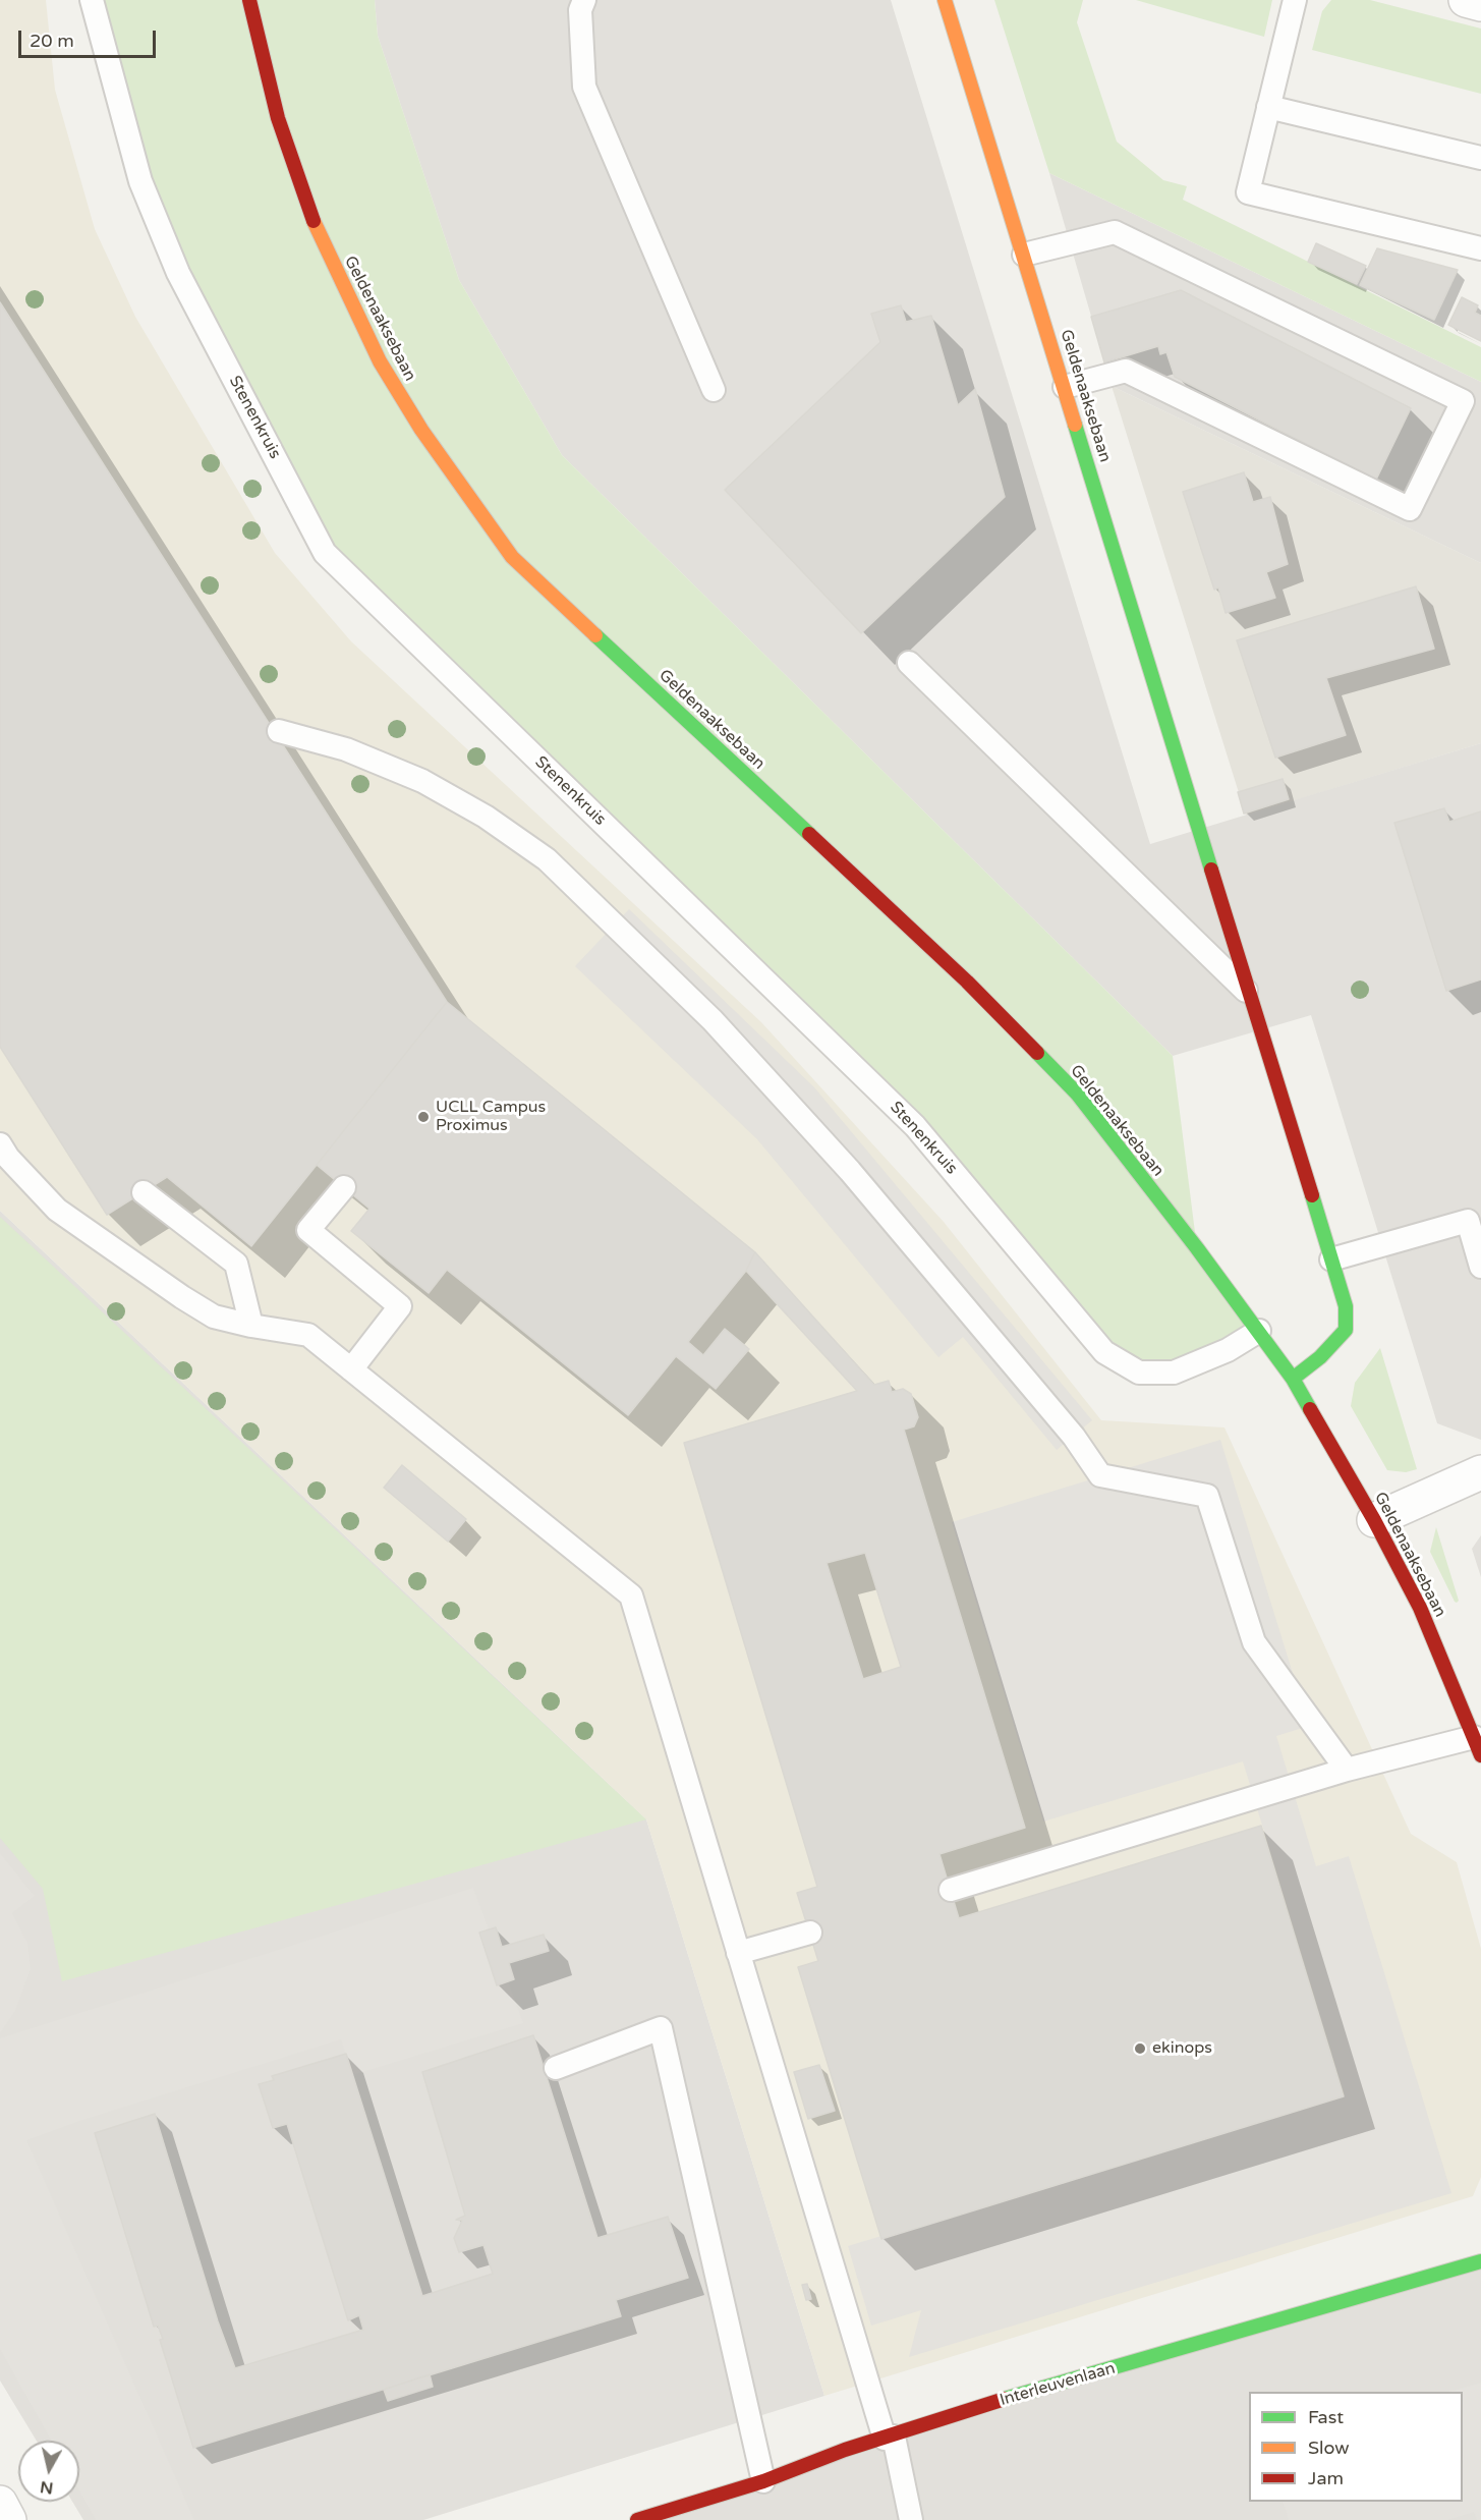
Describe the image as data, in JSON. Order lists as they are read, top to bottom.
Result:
{
  "streets": {
    "street": ["Geldenaaksebaan", "Interleuvenlaan"],
    "lane": ["Stenenkruis"]
  },
  "crossings": [
    ["Geldenaaksebaan", "Stenenkruis"]
  ],
  "places": ["UCLL Campus Proximus", "ekinops"],
  "legend": ["Fast", "Slow", "Jam"],
  "scale_bar": "20 m",
  "north": "bottom"
}
